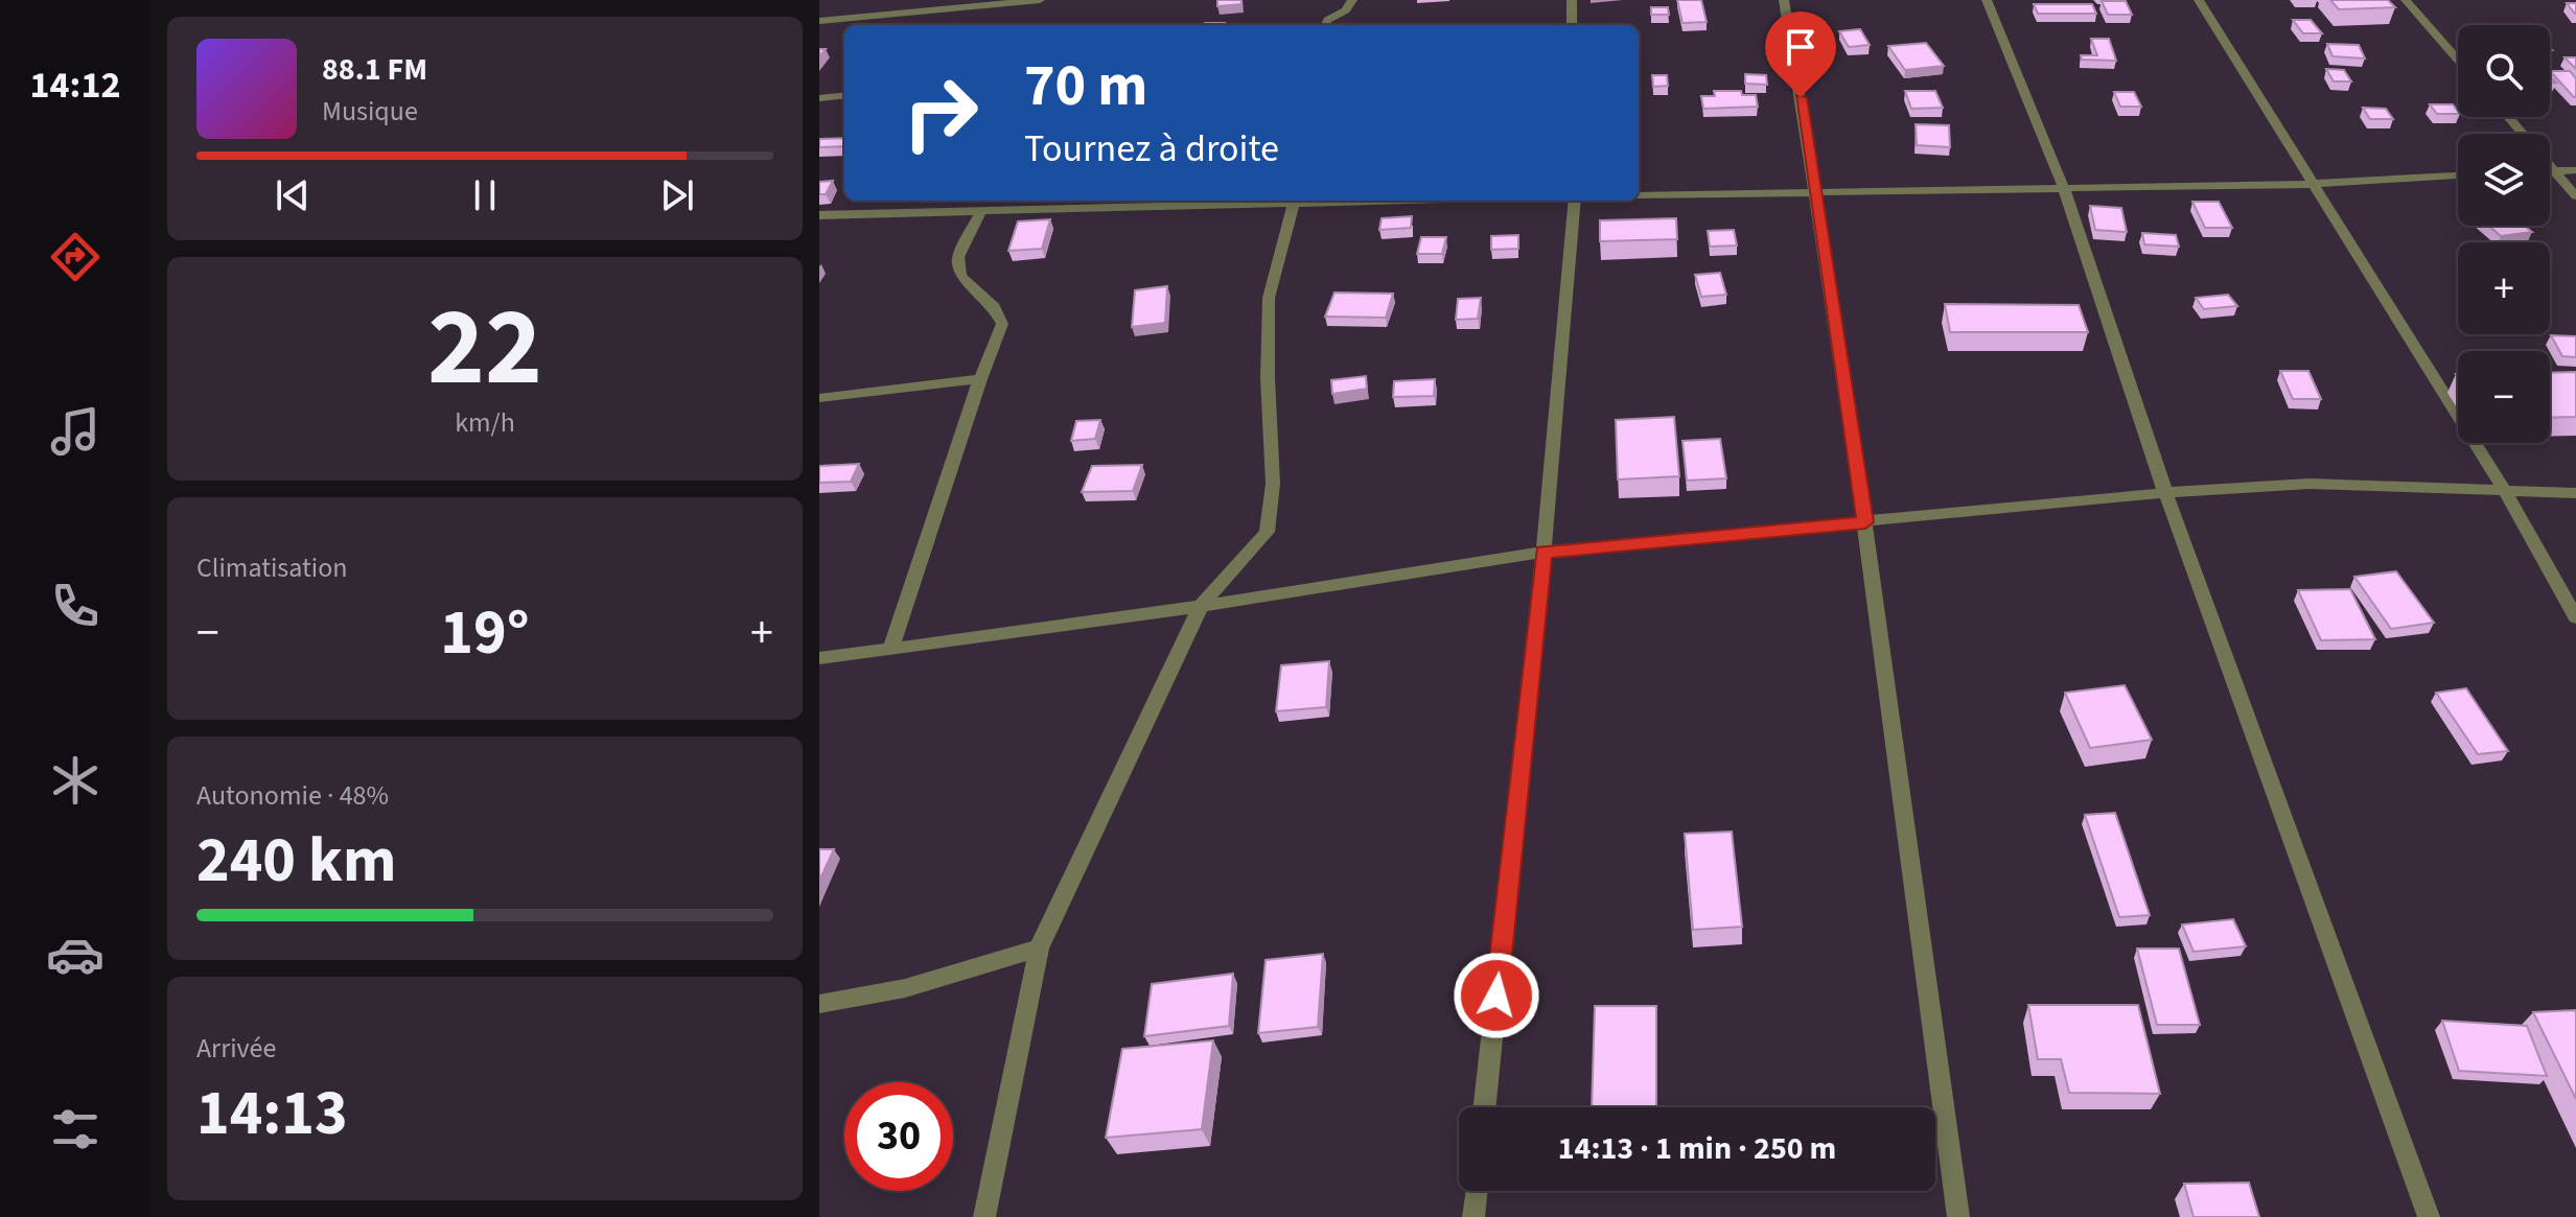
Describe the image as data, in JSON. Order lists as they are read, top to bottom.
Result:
{
  "page": {
    "tabs": "14:12",
    "map_buttons": ["+", "−"],
    "turn": ["70 m", "Tournez à droite"],
    "song": ["88.1 FM", "Musique"],
    "tile": [
      ["22", "km/h"],
      "Climatisation",
      ["Autonomie · 48%", "240 km"],
      ["Arrivée", "14:13"]
    ],
    "heat": ["−", "19°", "+"],
    "limit": "30",
    "trip": "14:13 · 1 min · 250 m"
  }
}
